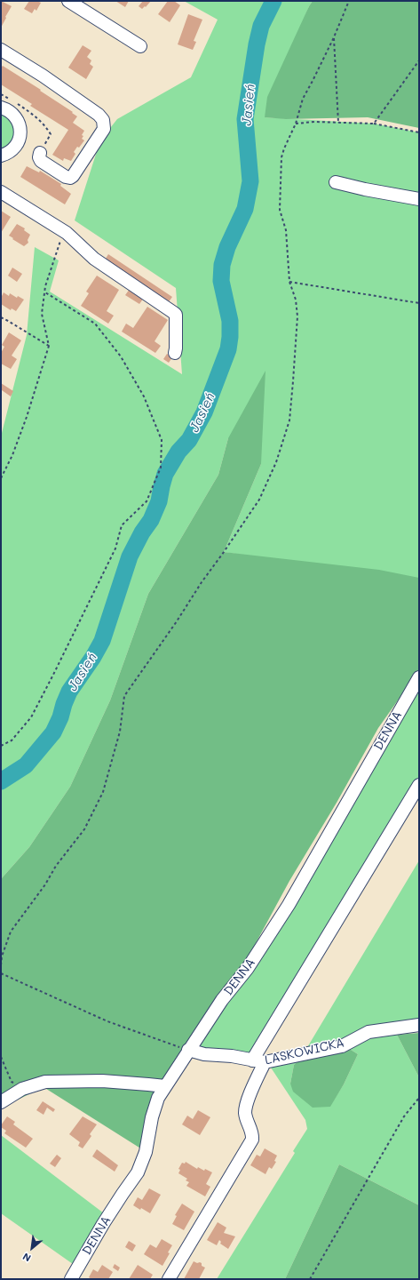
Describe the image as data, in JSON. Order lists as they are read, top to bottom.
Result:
{
  "streets": {
    "street": ["DENNA", "LASKOWICKA"]
  },
  "crossings": [
    ["DENNA", "LASKOWICKA"]
  ],
  "water": ["Jasień"],
  "north": "bottom left"
}
